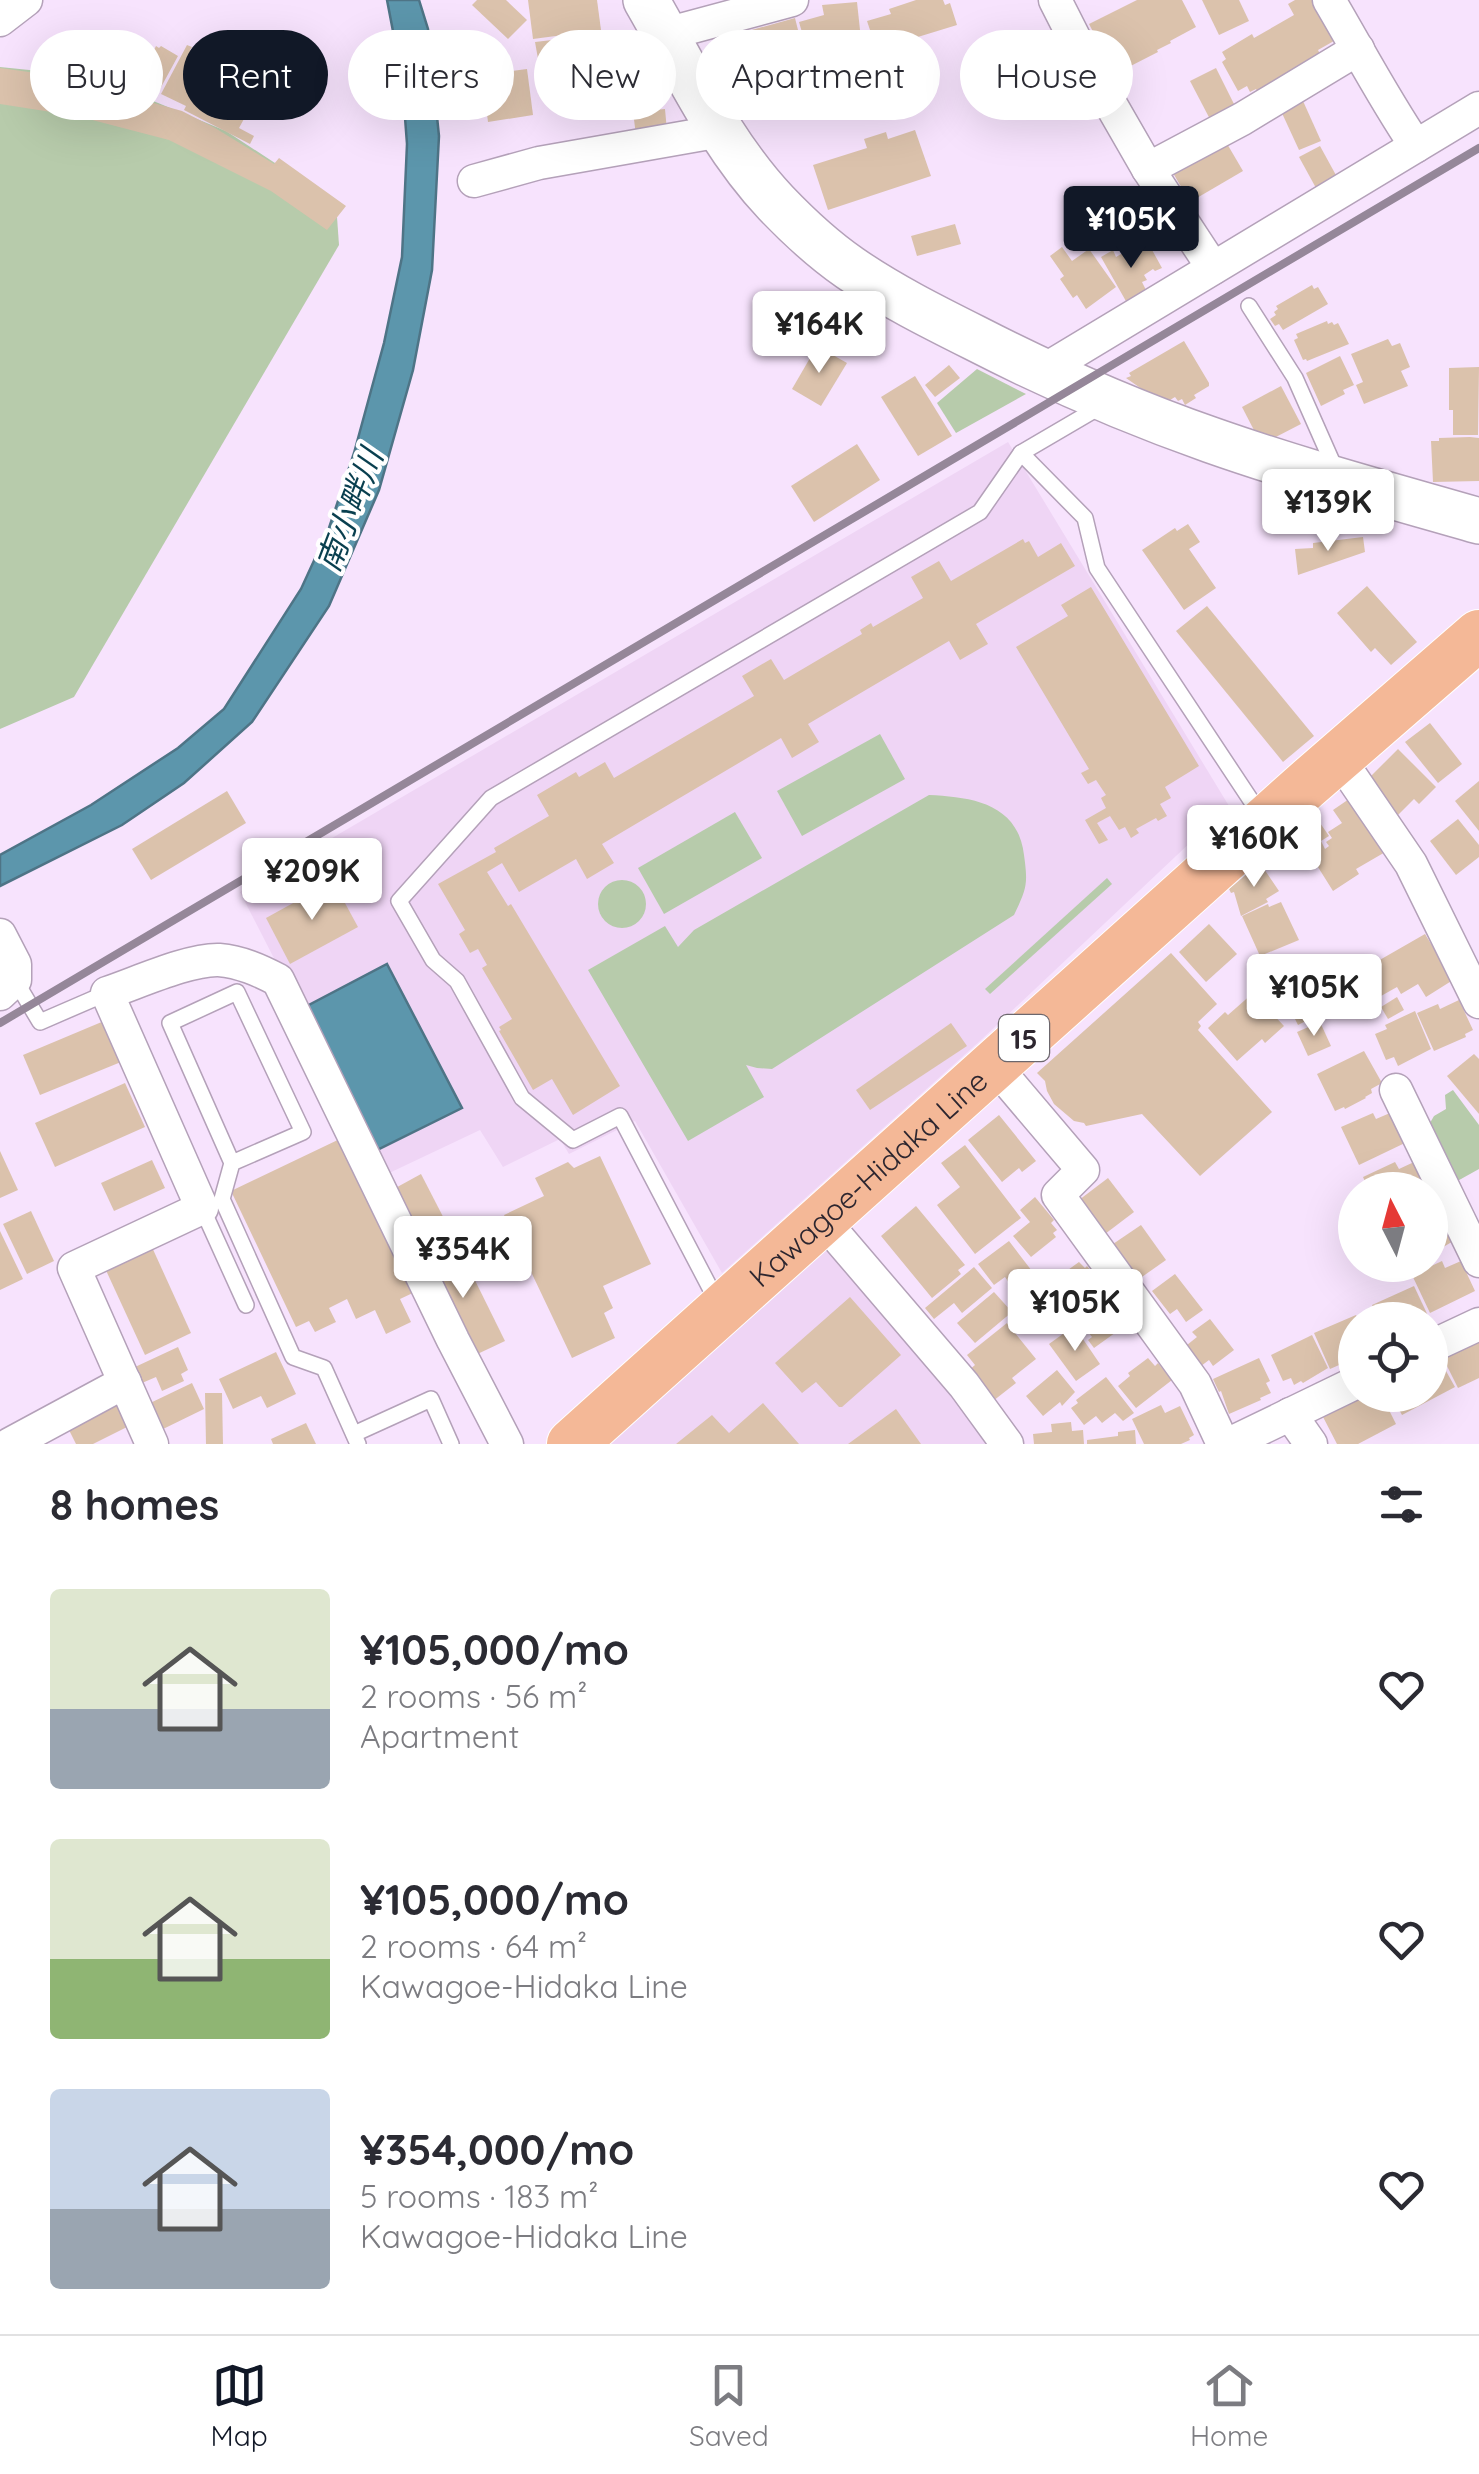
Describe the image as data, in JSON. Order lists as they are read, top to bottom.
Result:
{
  "streets": {
    "main road": ["15", "Kawagoe-Hidaka Line"]
  },
  "water": ["南小畔川"],
  "north": "top",
  "page": {
    "chip": [
      "Buy",
      "Rent",
      "Filters",
      "New",
      "Apartment",
      "House"
    ],
    "price": [
      "¥105K",
      "¥164K",
      "¥139K",
      "¥160K",
      "¥209K",
      "¥105K",
      "¥354K",
      "¥105K"
    ],
    "heading": "8 homes",
    "list": [
      {
        "name": "¥105,000/mo",
        "note": "2 rooms · 56 m² · Apartment"
      },
      {
        "name": "¥105,000/mo",
        "note": "2 rooms · 64 m² · Kawagoe-Hidaka Line"
      },
      {
        "name": "¥354,000/mo",
        "note": "5 rooms · 183 m² · Kawagoe-Hidaka Line"
      }
    ],
    "tabs": ["Map", "Saved", "Home"]
  }
}
